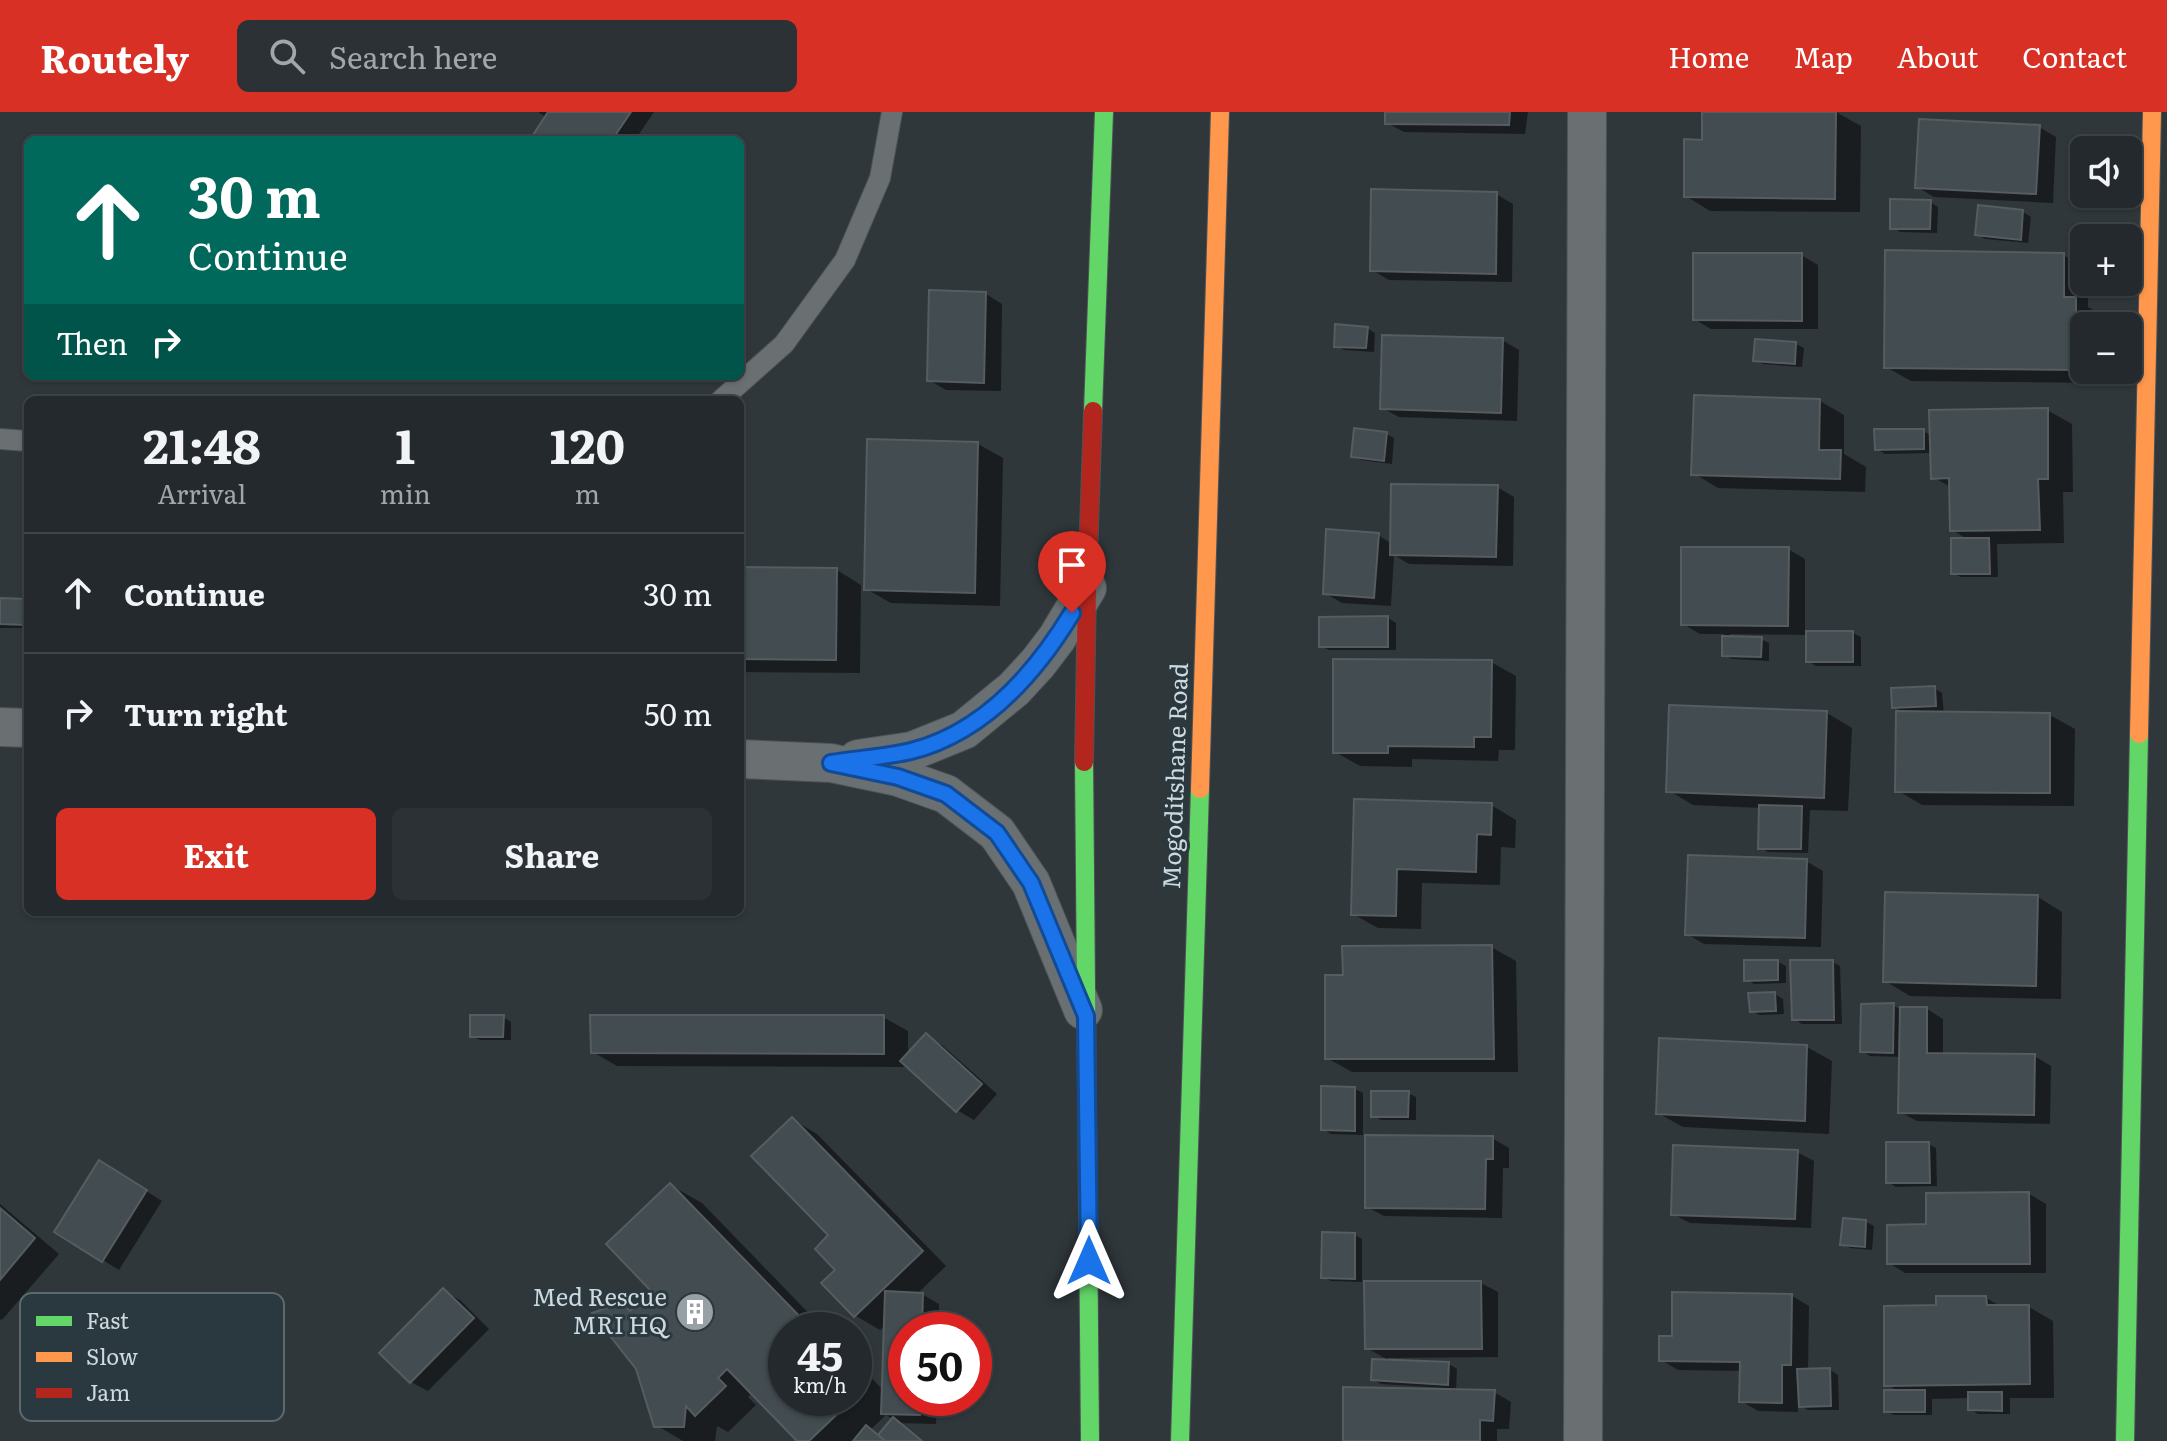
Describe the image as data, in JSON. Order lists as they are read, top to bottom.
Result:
{
  "streets": {
    "main road": ["Mogoditshane Road"]
  },
  "places": {
    "building": ["Med Rescue MRI HQ"]
  },
  "legend": ["Fast", "Slow", "Jam"],
  "page": {
    "header": "Routely",
    "search": "Search here",
    "nav": [
      "Home",
      "Map",
      "About",
      "Contact"
    ],
    "map_buttons": ["+", "−"],
    "turn": ["30 m", "Continue"],
    "then": "Then",
    "eta": [
      "21:48",
      "Arrival",
      "1",
      "min",
      "120",
      "m"
    ],
    "list": [
      {
        "name": "Continue",
        "value": "30 m"
      },
      {
        "name": "Turn right",
        "value": "50 m"
      }
    ],
    "buttons": ["Exit", "Share"],
    "speed": "45 km/h",
    "limit": "50"
  }
}
